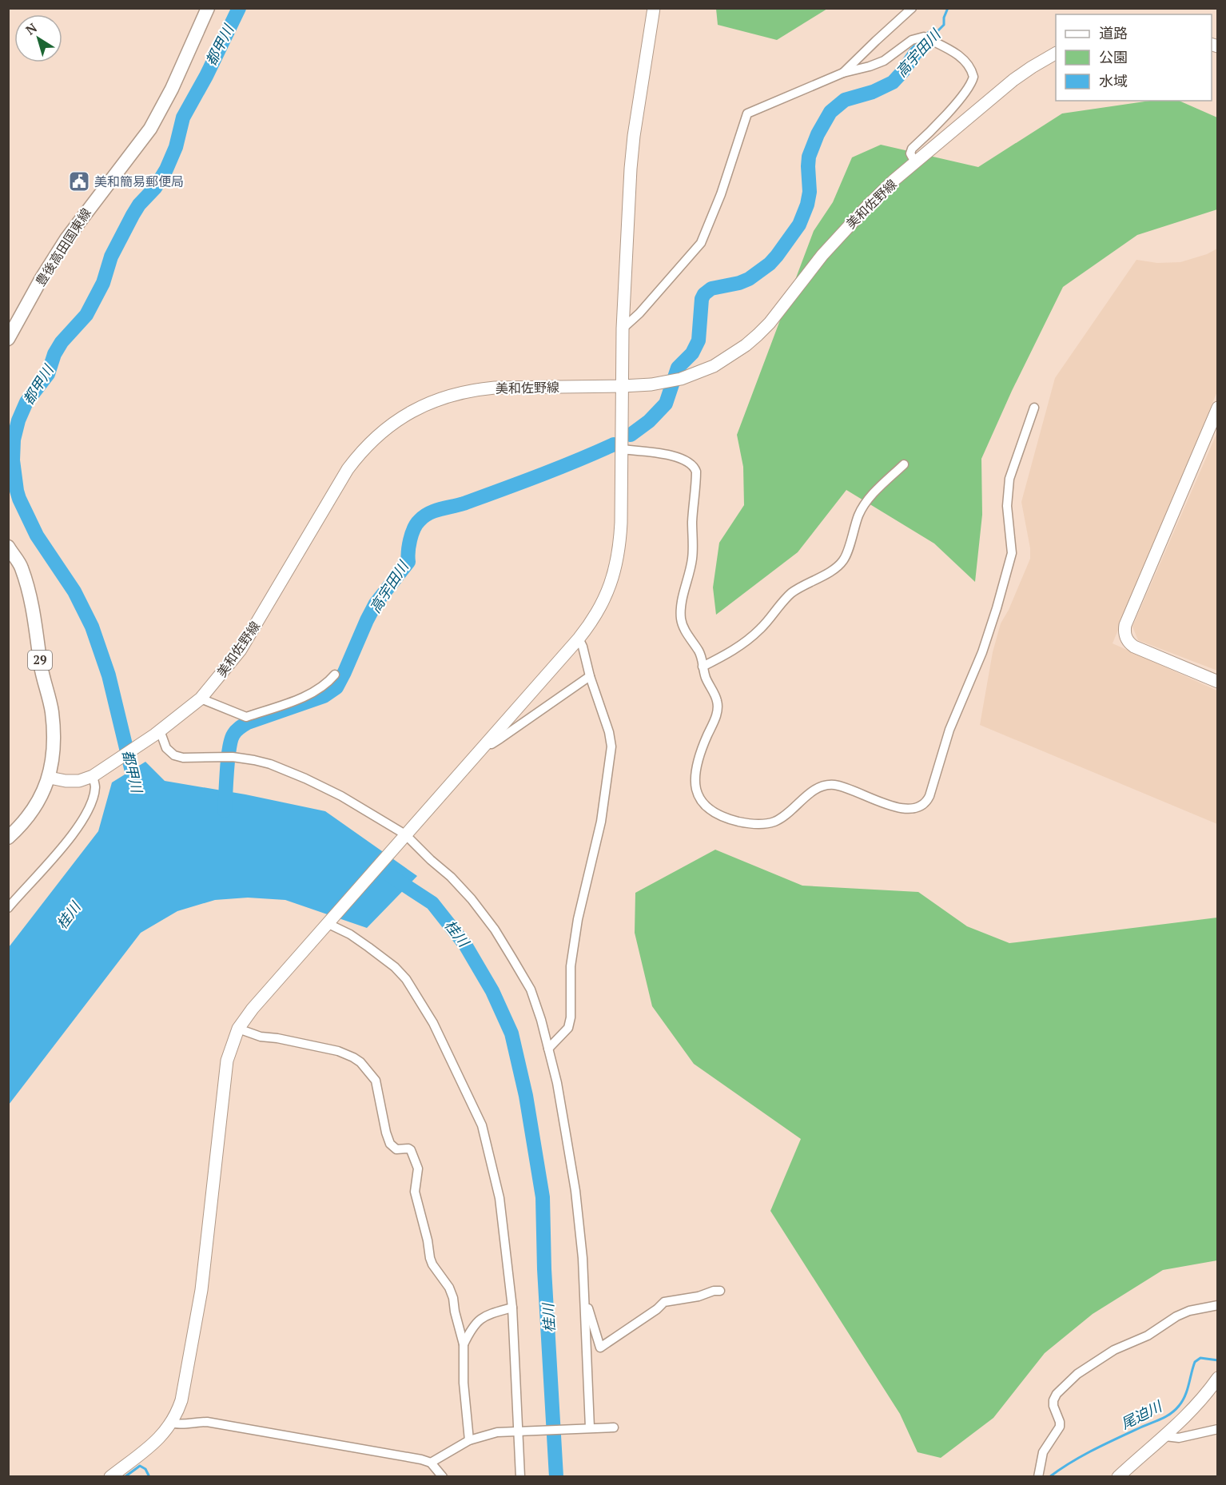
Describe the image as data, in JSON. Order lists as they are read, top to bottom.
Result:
{
  "streets": {
    "main road": ["豊後高田国東線", "29"],
    "street": ["美和佐野線"]
  },
  "crossings": [
    ["美和佐野線", "29"]
  ],
  "water": [
    "都甲川",
    "高宇田川",
    "桂川",
    "尾迫川"
  ],
  "places": {
    "public building": ["美和簡易郵便局"]
  },
  "legend": ["道路", "公園", "水域"],
  "north": "top left"
}
